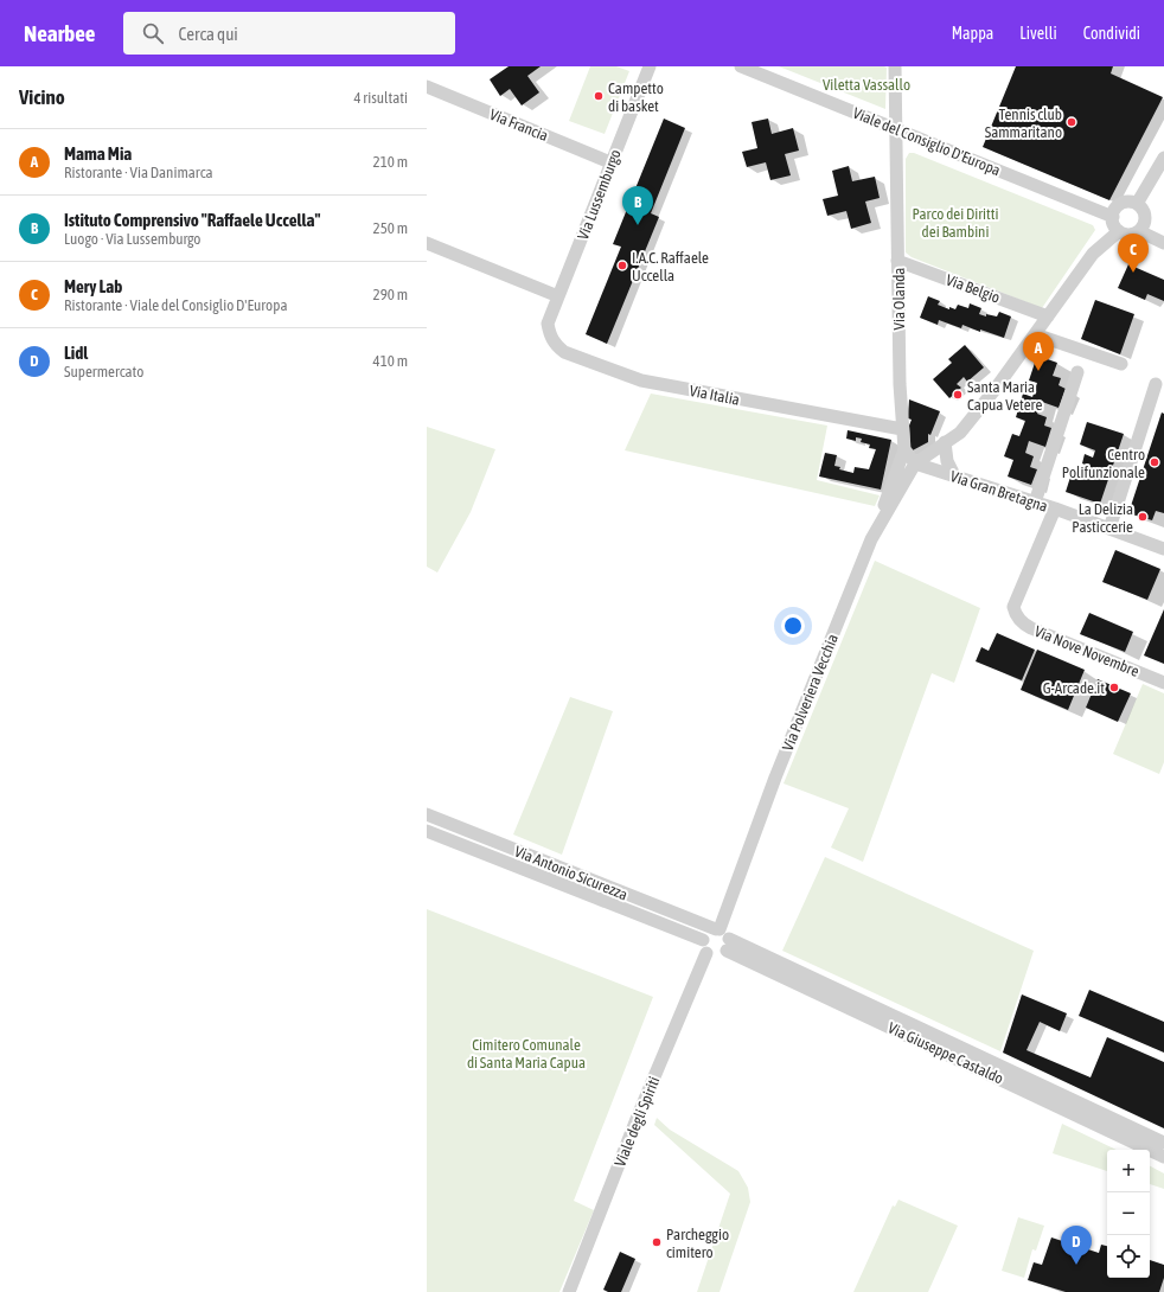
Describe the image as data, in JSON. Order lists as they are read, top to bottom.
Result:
{
  "streets": {
    "street": [
      "Via Francia",
      "Viale del Consiglio D'Europa",
      "Via Lussemburgo",
      "Via Belgio",
      "Via Olanda",
      "Via Italia",
      "Via Gran Bretagna",
      "Via Nove Novembre",
      "Via Polveriera Vecchia",
      "Via Antonio Sicurezza",
      "Via Giuseppe Castaldo",
      "Viale degli Spiriti"
    ]
  },
  "crossings": [
    ["Via Francia", "Via Lussemburgo"],
    ["Viale del Consiglio D'Europa", "Via Olanda"],
    ["Via Lussemburgo", "Via Italia"],
    ["Via Belgio", "Via Olanda"],
    ["Via Olanda", "Via Italia"],
    ["Via Gran Bretagna", "Via Nove Novembre"],
    ["Via Gran Bretagna", "Via Polveriera Vecchia"],
    ["Via Polveriera Vecchia", "Via Antonio Sicurezza"],
    ["Via Polveriera Vecchia", "Via Giuseppe Castaldo"],
    ["Via Antonio Sicurezza", "Via Giuseppe Castaldo"],
    ["Via Antonio Sicurezza", "Viale degli Spiriti"]
  ],
  "parks": ["Viletta Vassallo", "Parco dei Diritti dei Bambini", "Cimitero Comunale di Santa Maria Capua"],
  "places": [
    "Campetto di basket",
    "Tennis club Sammaritano",
    "I.A.C. Raffaele Uccella",
    "Santa Maria Capua Vetere",
    "Centro Polifunzionale",
    "La Delizia Pasticcerie",
    "G-Arcade.it",
    "Parcheggio cimitero"
  ],
  "page": {
    "header": "Nearbee",
    "search": "Cerca qui",
    "nav": ["Mappa", "Livelli", "Condividi"],
    "heading": ["Vicino", "4 risultati"],
    "list": [
      {
        "mark": "A",
        "name": "Mama Mia",
        "note": "Ristorante · Via Danimarca",
        "value": "210 m"
      },
      {
        "mark": "B",
        "name": "Istituto Comprensivo \"Raffaele Uccella\"",
        "note": "Luogo · Via Lussemburgo",
        "value": "250 m"
      },
      {
        "mark": "C",
        "name": "Mery Lab",
        "note": "Ristorante · Viale del Consiglio D'Europa",
        "value": "290 m"
      },
      {
        "mark": "D",
        "name": "Lidl",
        "note": "Supermercato",
        "value": "410 m"
      }
    ],
    "pins": [
      "B",
      "C",
      "A",
      "D"
    ],
    "map_buttons": ["+", "−"]
  }
}
